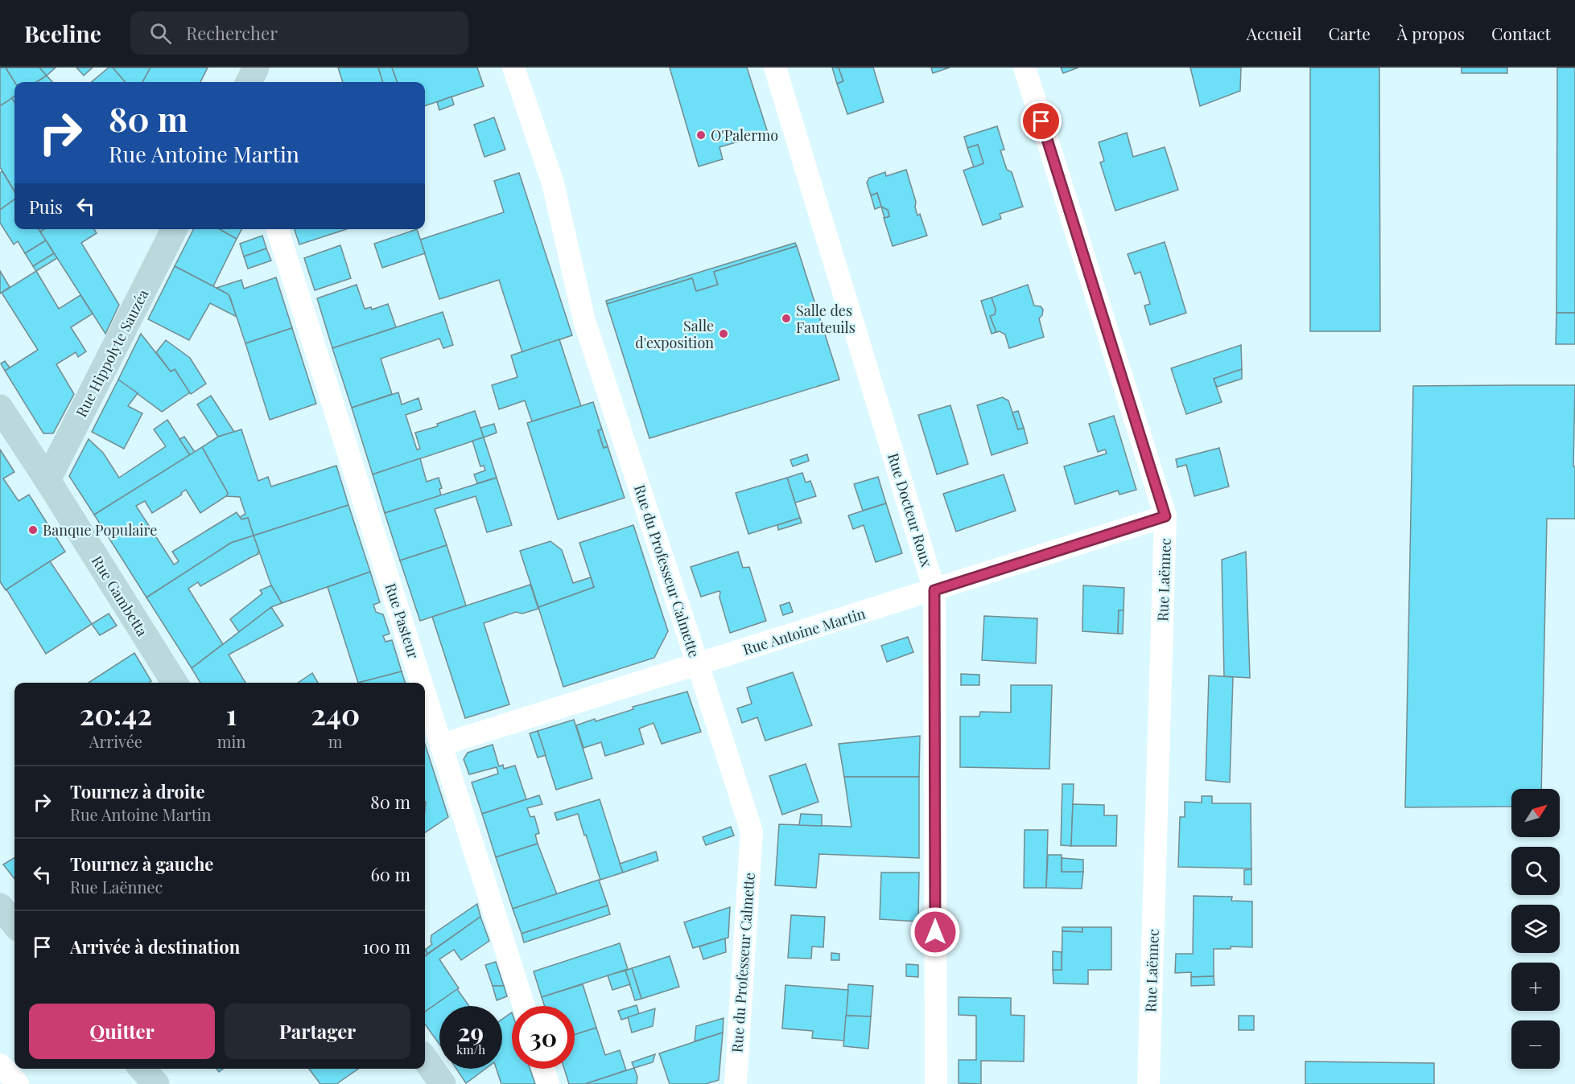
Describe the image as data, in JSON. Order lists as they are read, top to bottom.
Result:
{
  "streets": {
    "street": [
      "Rue Hippolyte Sauzéa",
      "Rue Docteur Roux",
      "Rue du Professeur Calmette",
      "Rue Laënnec",
      "Rue Gambetta",
      "Rue Pasteur",
      "Rue Antoine Martin"
    ]
  },
  "crossings": [
    ["Rue Hippolyte Sauzéa", "Rue Gambetta"],
    ["Rue Docteur Roux", "Rue Antoine Martin"],
    ["Rue du Professeur Calmette", "Rue Antoine Martin"],
    ["Rue Laënnec", "Rue Antoine Martin"],
    ["Rue Pasteur", "Rue Antoine Martin"]
  ],
  "places": [
    "O'Palermo",
    "Salle des Fauteuils",
    "Salle d'exposition",
    "Banque Populaire"
  ],
  "north": "top right",
  "page": {
    "header": "Beeline",
    "search": "Rechercher",
    "nav": [
      "Accueil",
      "Carte",
      "À propos",
      "Contact"
    ],
    "turn": ["80 m", "Rue Antoine Martin"],
    "then": "Puis",
    "eta": [
      "20:42",
      "Arrivée",
      "1",
      "min",
      "240",
      "m"
    ],
    "list": [
      {
        "name": "Tournez à droite",
        "note": "Rue Antoine Martin",
        "value": "80 m"
      },
      {
        "name": "Tournez à gauche",
        "note": "Rue Laënnec",
        "value": "60 m"
      },
      {
        "name": "Arrivée à destination",
        "value": "100 m"
      }
    ],
    "map_buttons": ["+", "−"],
    "buttons": ["Quitter", "Partager"],
    "speed": "29 km/h",
    "limit": "30"
  }
}
